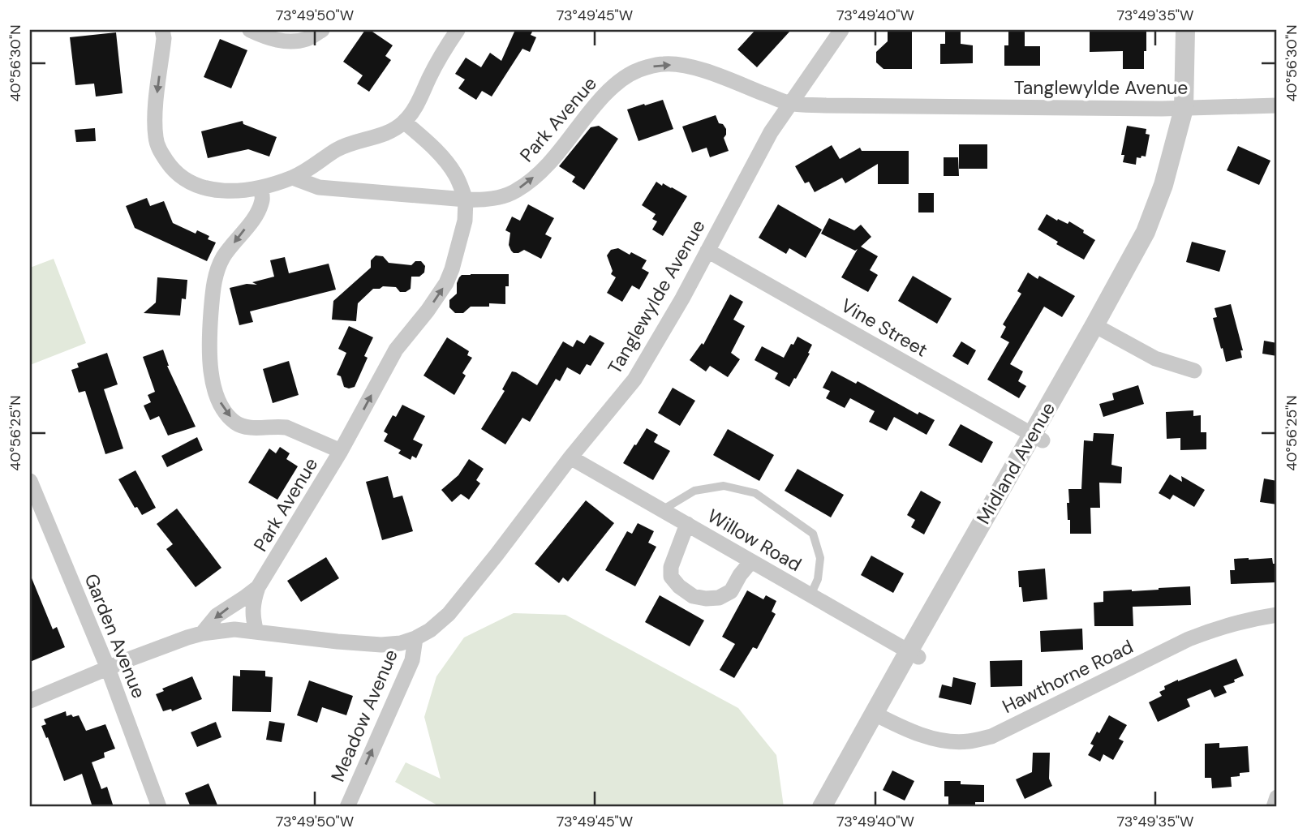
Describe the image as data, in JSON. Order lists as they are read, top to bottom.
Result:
{
  "streets": {
    "street": [
      "Tanglewylde Avenue",
      "Park Avenue",
      "Vine Street",
      "Midland Avenue",
      "Willow Road",
      "Garden Avenue",
      "Hawthorne Road",
      "Meadow Avenue"
    ]
  },
  "crossings": [
    ["Tanglewylde Avenue", "Park Avenue"],
    ["Tanglewylde Avenue", "Vine Street"],
    ["Tanglewylde Avenue", "Midland Avenue"],
    ["Tanglewylde Avenue", "Willow Road"],
    ["Tanglewylde Avenue", "Garden Avenue"],
    ["Tanglewylde Avenue", "Meadow Avenue"],
    ["Vine Street", "Midland Avenue"],
    ["Midland Avenue", "Willow Road"],
    ["Midland Avenue", "Hawthorne Road"]
  ],
  "one_way": ["Meadow Avenue"],
  "coordinates": [
    "73°49'50\"W",
    "73°49'45\"W",
    "73°49'40\"W",
    "73°49'35\"W",
    "40°56'30\"N",
    "40°56'25\"N"
  ]
}
